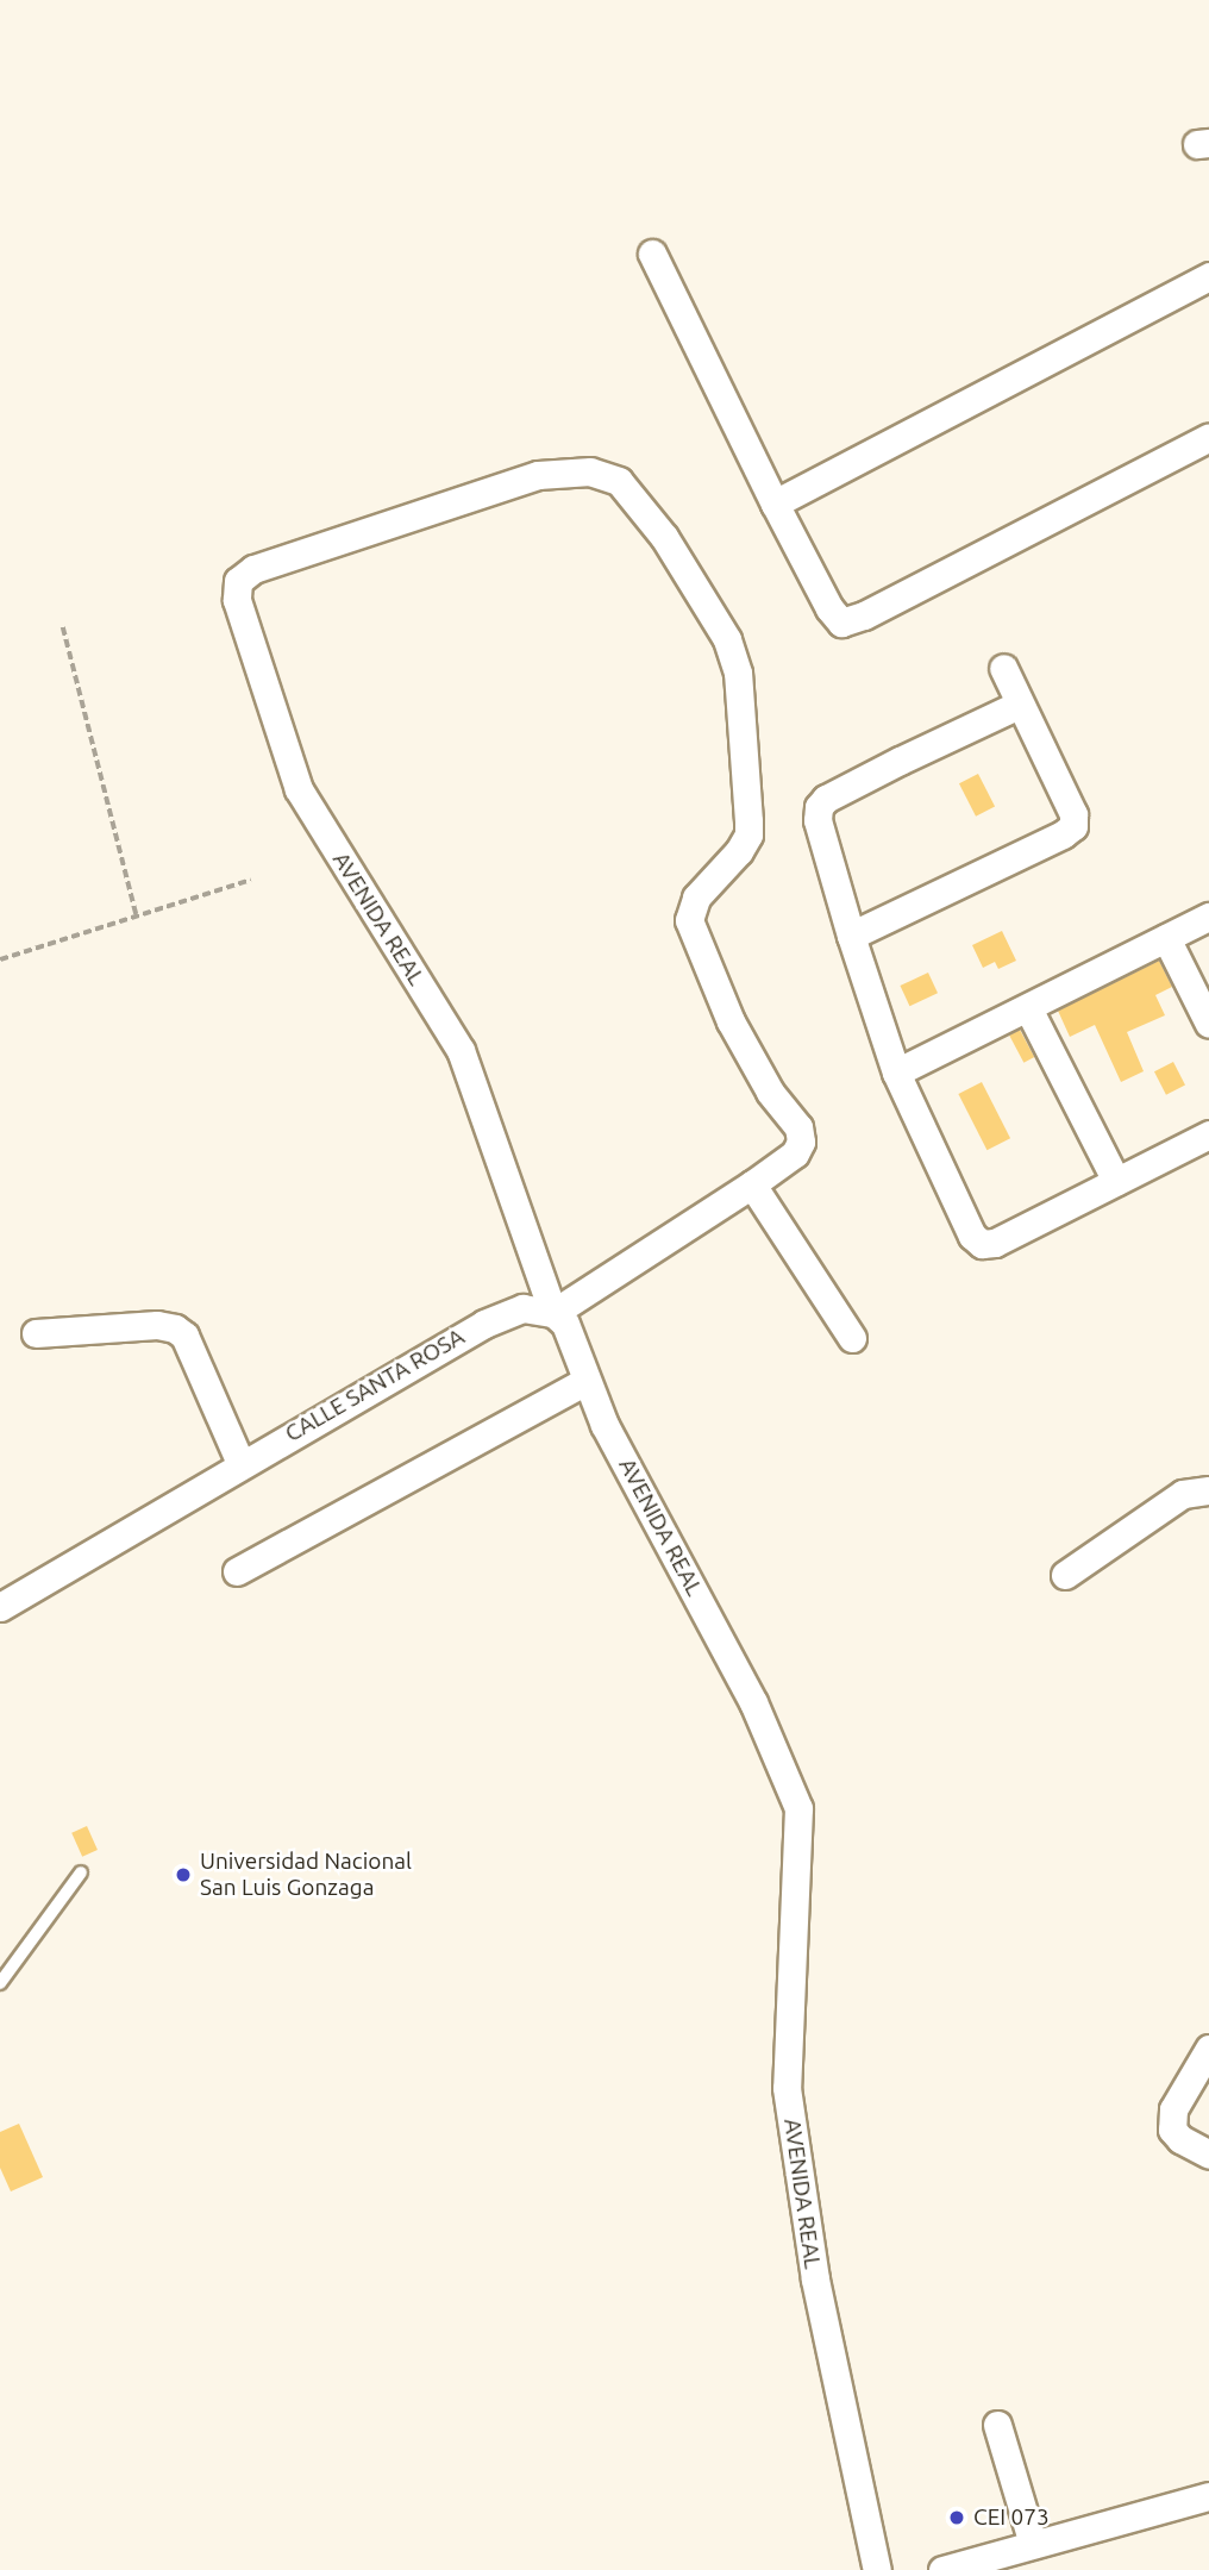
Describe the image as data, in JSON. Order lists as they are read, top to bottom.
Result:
{
  "streets": {
    "street": ["AVENIDA REAL", "CALLE SANTA ROSA"]
  },
  "crossings": [
    ["AVENIDA REAL", "CALLE SANTA ROSA"]
  ],
  "places": ["Universidad Nacional San Luis Gonzaga", "CEI 073"]
}
